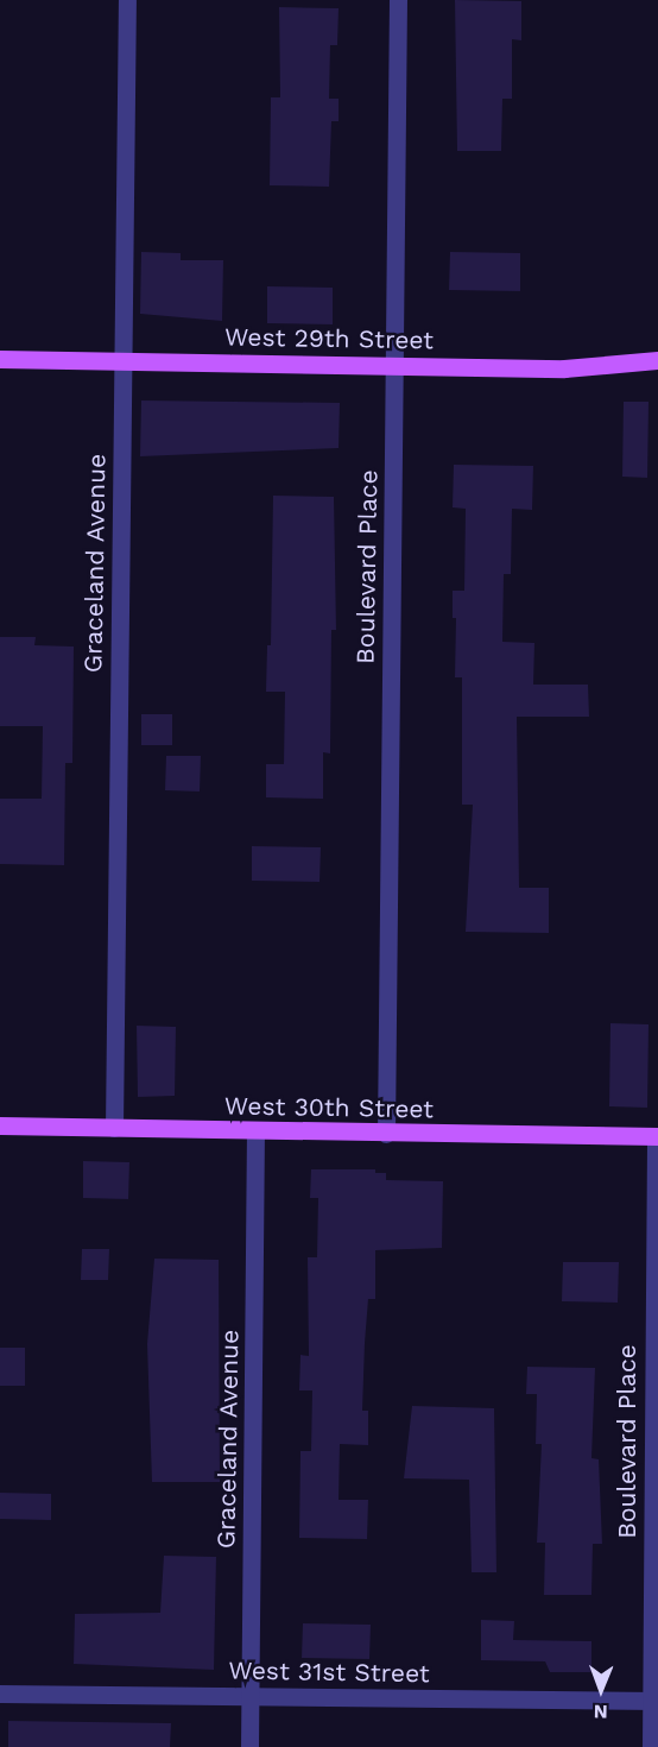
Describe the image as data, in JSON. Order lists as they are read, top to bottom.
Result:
{
  "streets": {
    "main road": ["West 29th Street", "West 30th Street"],
    "street": ["Graceland Avenue", "Boulevard Place", "West 31st Street"]
  },
  "crossings": [
    ["West 29th Street", "Graceland Avenue"],
    ["West 29th Street", "Boulevard Place"],
    ["Graceland Avenue", "West 30th Street"],
    ["Graceland Avenue", "West 31st Street"],
    ["Boulevard Place", "West 30th Street"],
    ["Boulevard Place", "West 31st Street"]
  ],
  "north": "bottom"
}
